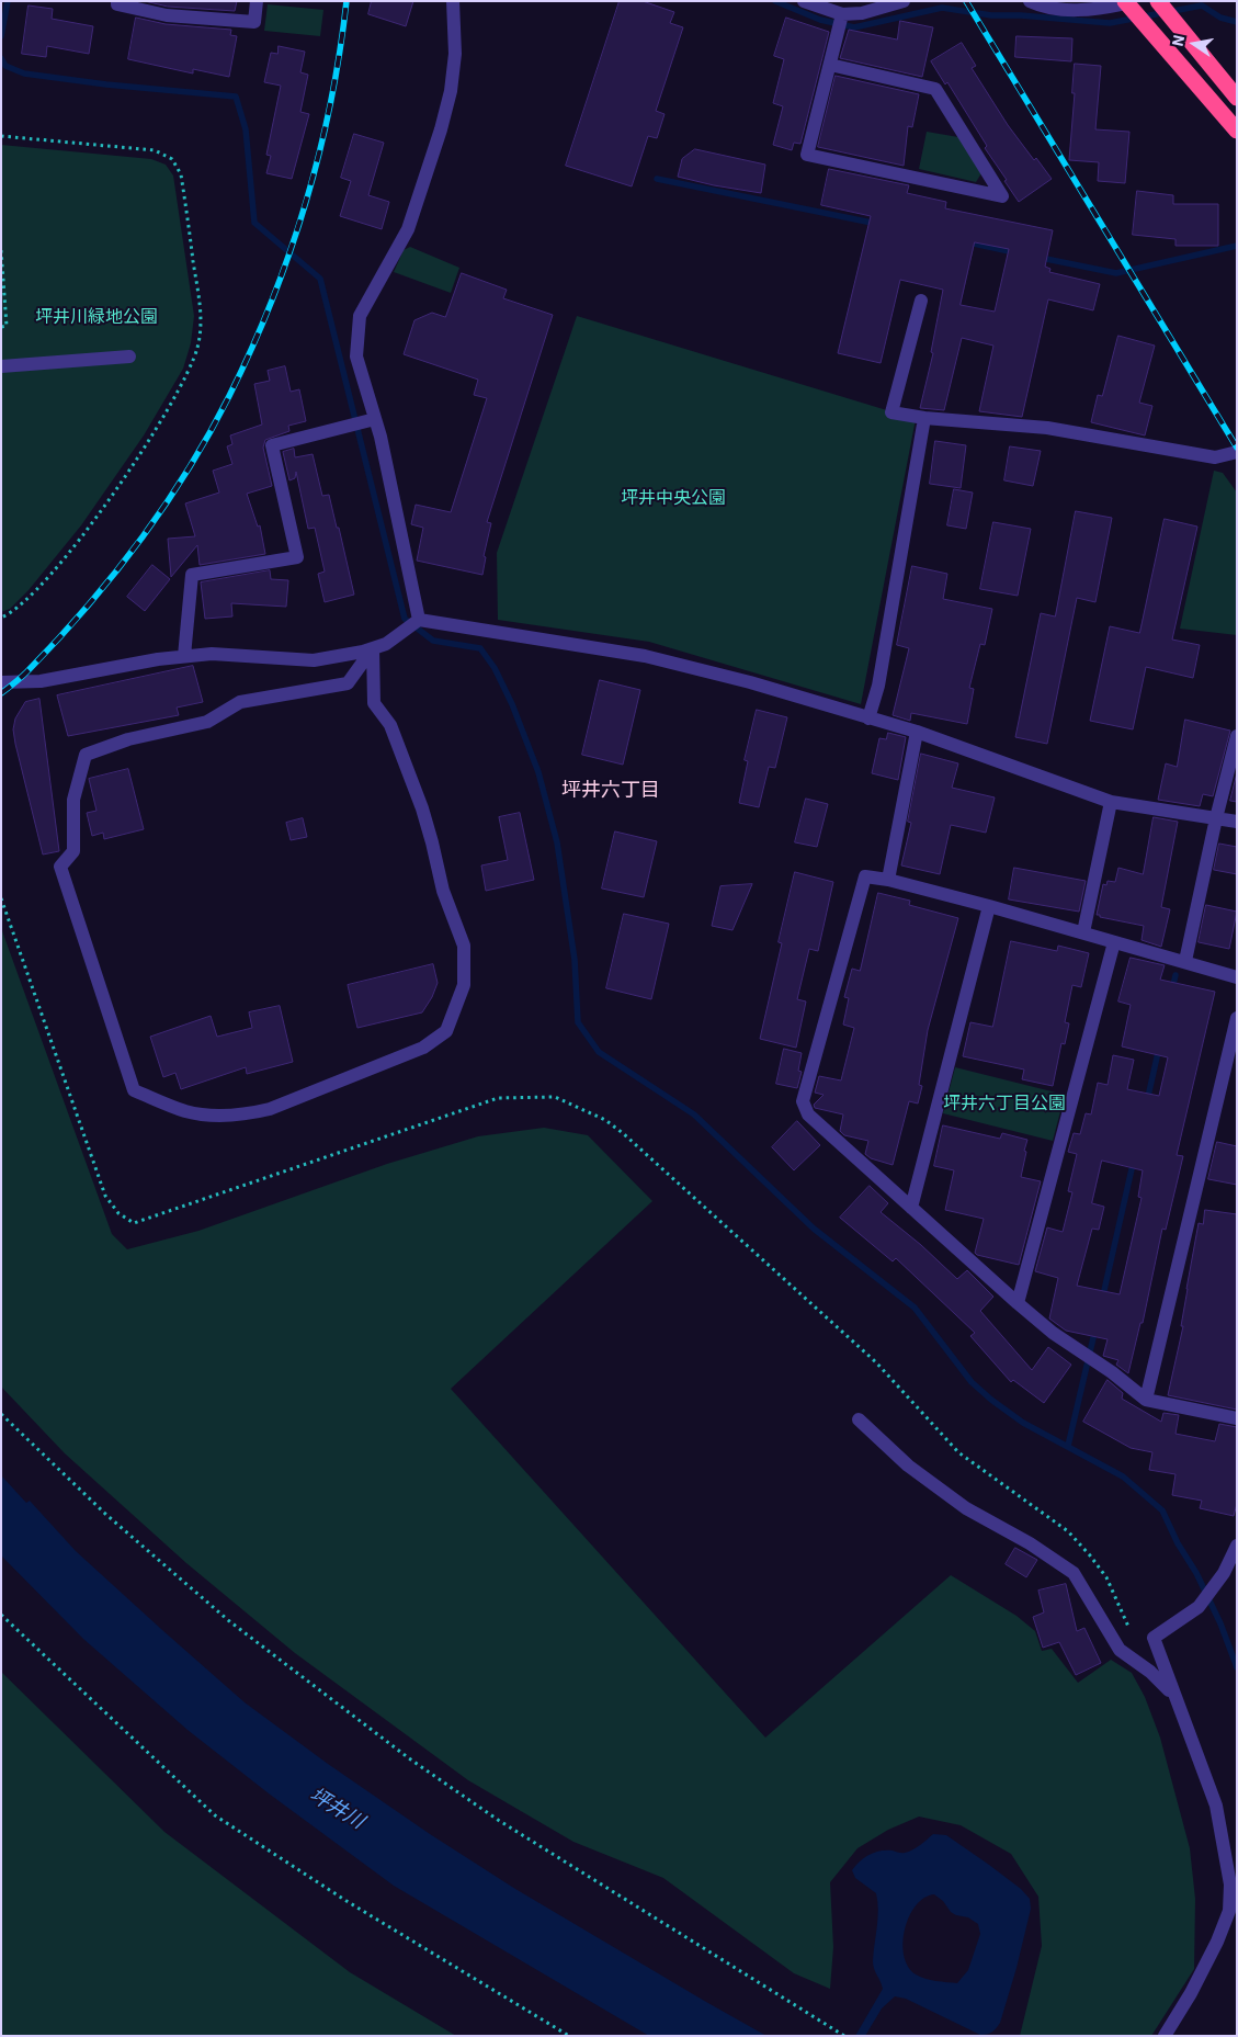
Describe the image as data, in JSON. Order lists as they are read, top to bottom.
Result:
{
  "districts": ["坪井六丁目"],
  "water": ["坪井川"],
  "parks": ["坪井川緑地公園", "坪井中央公園", "坪井六丁目公園"],
  "north": "left"
}
